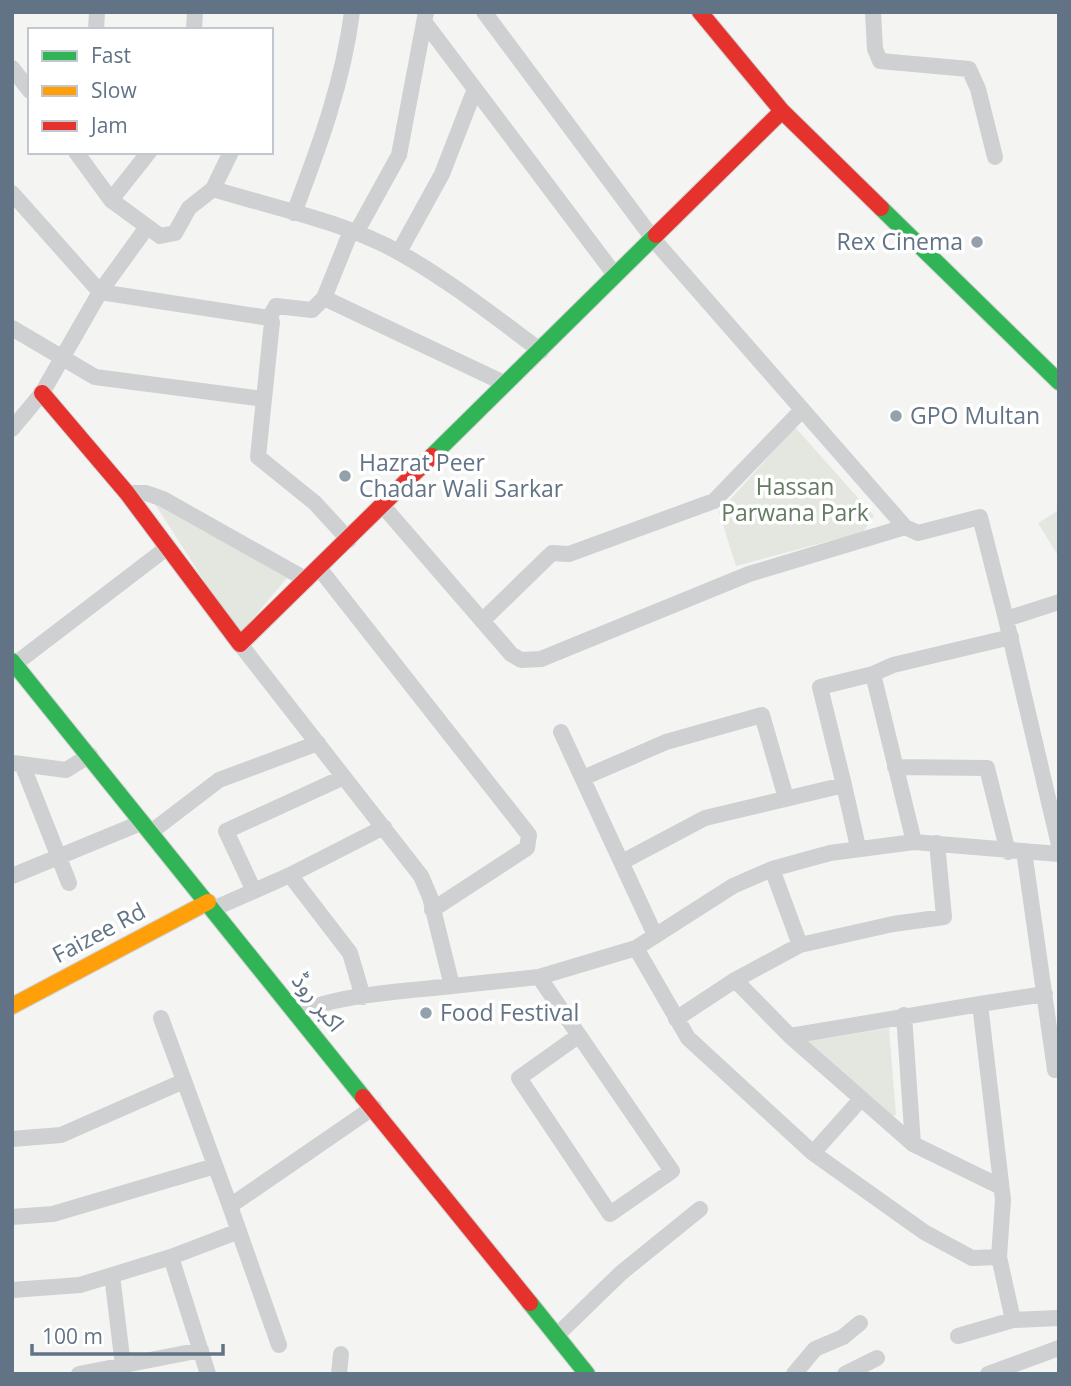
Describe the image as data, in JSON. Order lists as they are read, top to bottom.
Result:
{
  "streets": {
    "main road": ["Faizee Rd", "اکبر روڈ"]
  },
  "crossings": [
    ["Faizee Rd", "اکبر روڈ"]
  ],
  "parks": ["Hassan Parwana Park"],
  "places": [
    "Rex Cinema",
    "GPO Multan",
    "Hazrat Peer Chadar Wali Sarkar",
    "Food Festival"
  ],
  "legend": ["Fast", "Slow", "Jam"],
  "scale_bar": "100 m"
}
